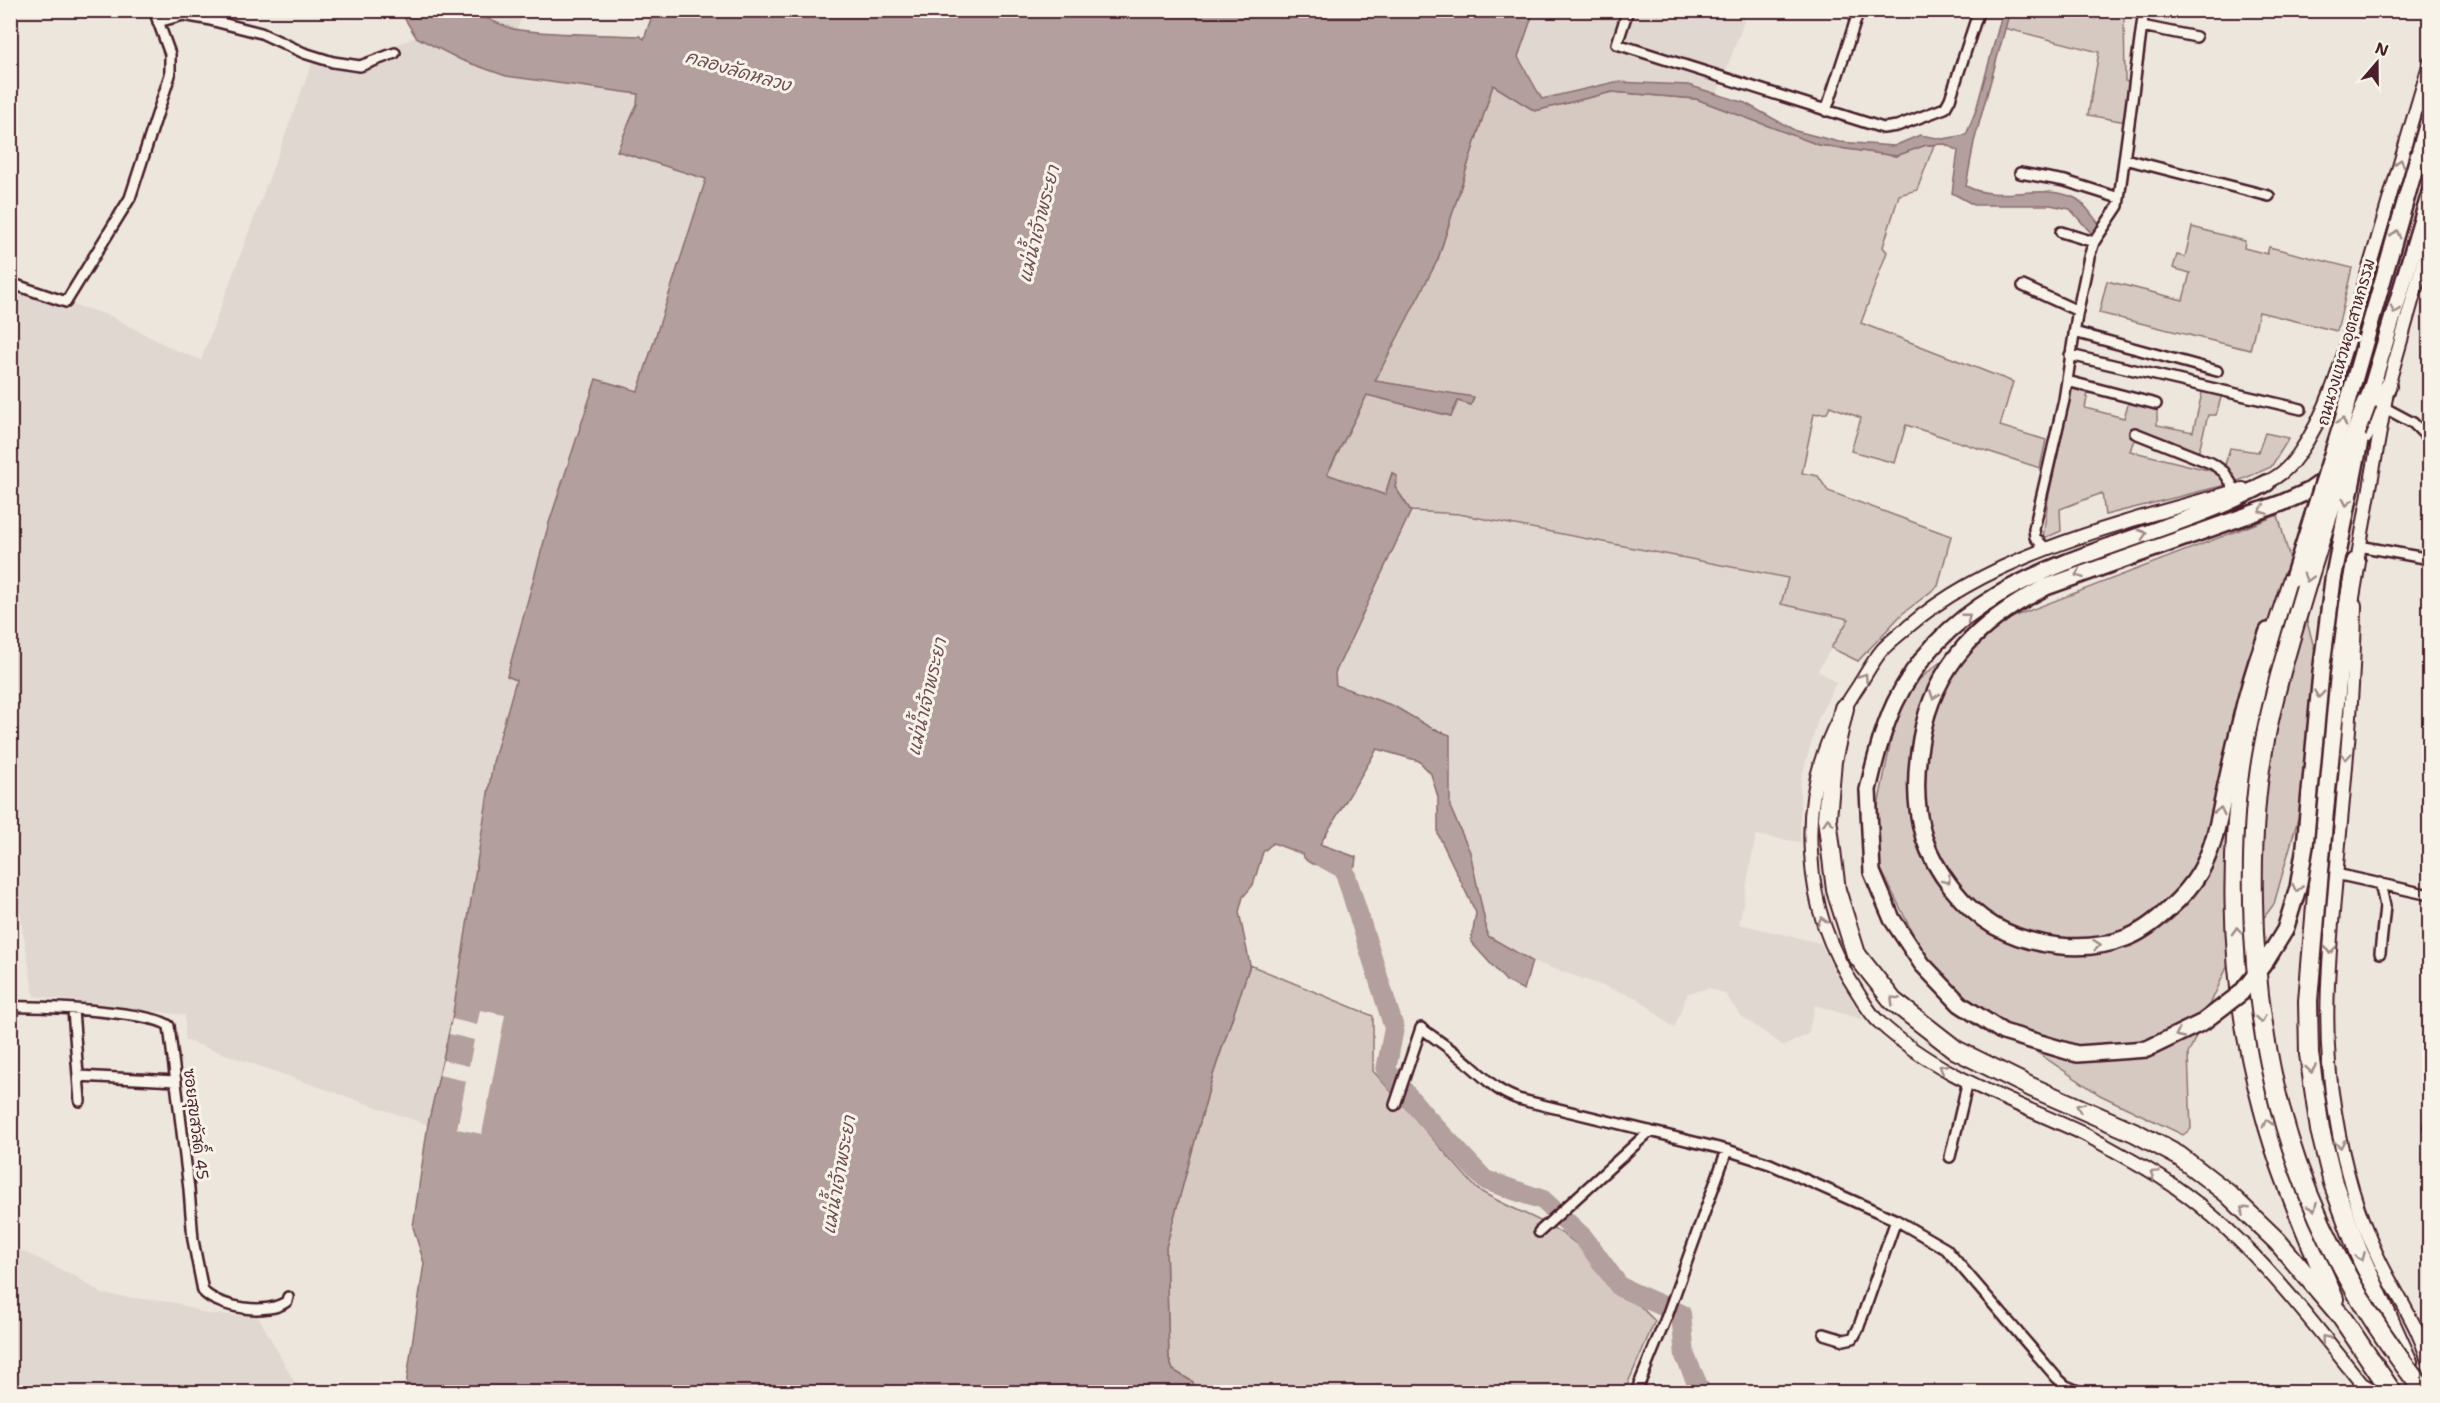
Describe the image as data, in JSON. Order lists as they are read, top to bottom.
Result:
{
  "streets": {
    "main road": ["ถนนวงแหวนอุตสาหกรรม"],
    "street": ["ซอยสุขสวัสดิ์ 45"]
  },
  "water": ["คลองลัดหลวง", "แม่น้ำเจ้าพระยา"],
  "north": "top"
}
